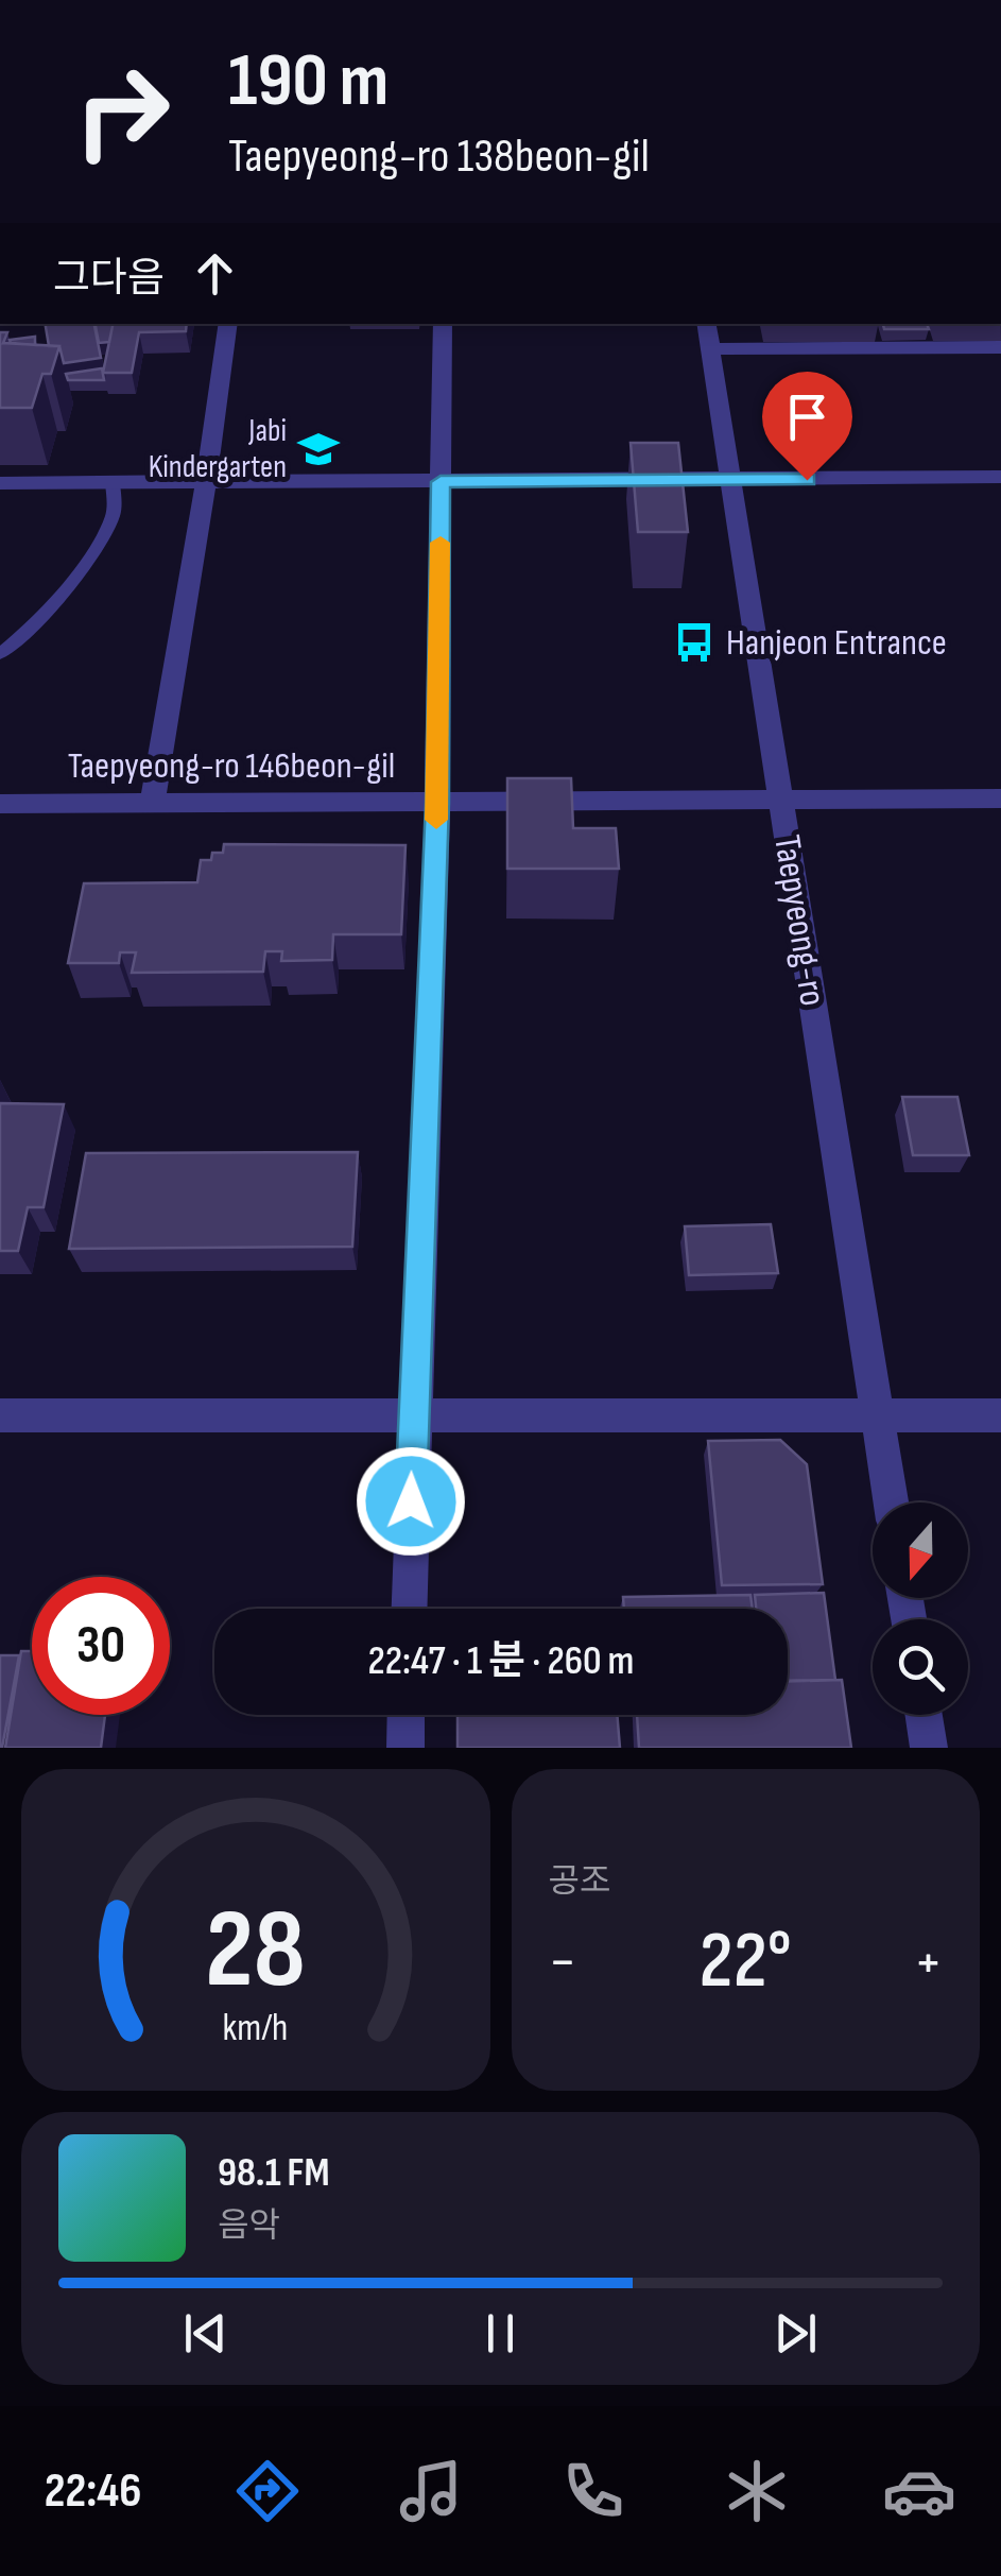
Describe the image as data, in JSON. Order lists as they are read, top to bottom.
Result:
{
  "streets": {
    "street": ["Taepyeong-ro 146beon-gil", "Taepyeong-ro"]
  },
  "crossings": [
    ["Taepyeong-ro 146beon-gil", "Taepyeong-ro"]
  ],
  "places": {
    "school or university": ["Jabi Kindergarten"],
    "bus stop": ["Hanjeon Entrance"]
  },
  "north": "bottom",
  "page": {
    "turn": ["190 m", "Taepyeong-ro 138beon-gil"],
    "then": "그다음",
    "limit": "30",
    "trip": "22:47 · 1 분 · 260 m",
    "tile": "공조",
    "heat": ["−", "22°", "+"],
    "song": ["98.1 FM", "음악"],
    "tabs": "22:46",
    "gauge": ["28", "km/h"]
  }
}
